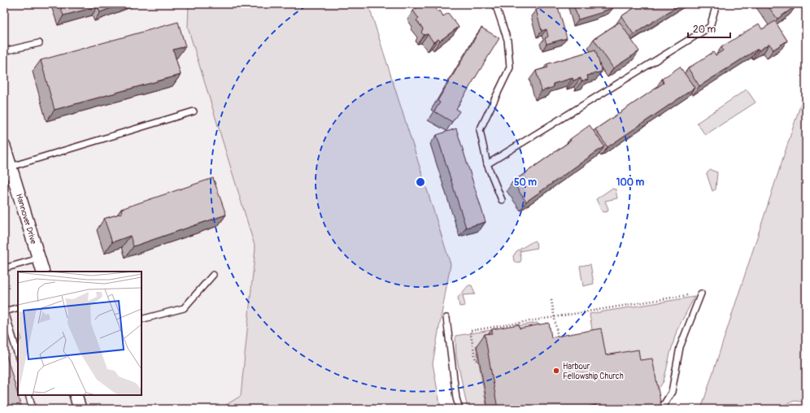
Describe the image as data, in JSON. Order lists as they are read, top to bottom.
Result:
{
  "streets": {
    "street": ["Hannover Drive"]
  },
  "places": ["Harbour Fellowship Church"],
  "scale_bar": "20 m",
  "rings": ["50 m", "100 m"]
}
